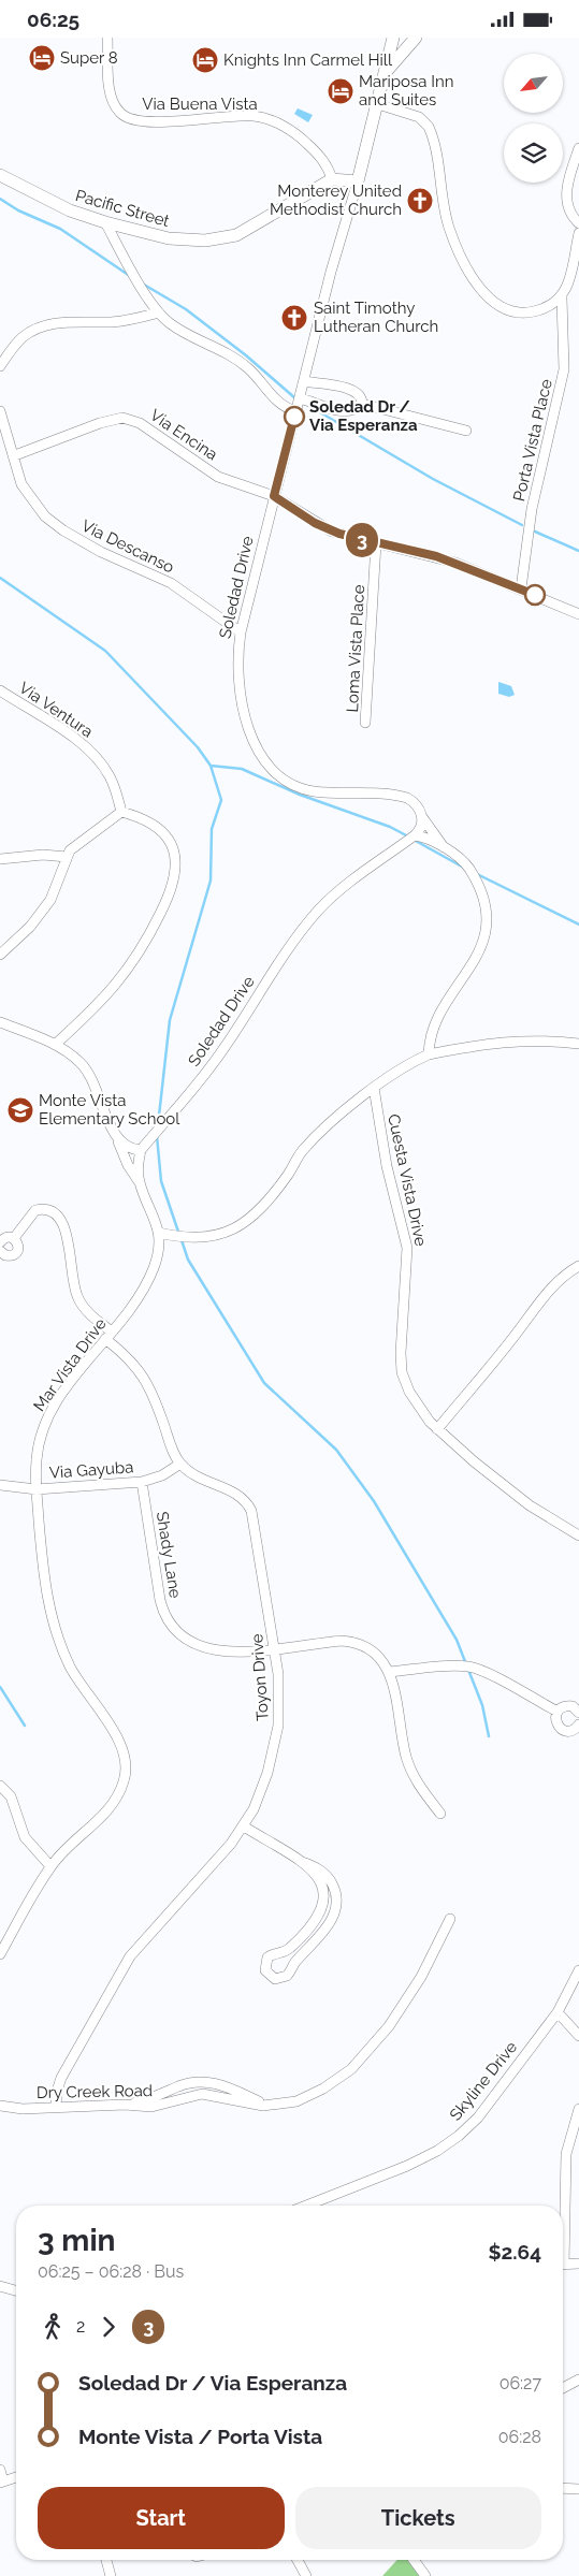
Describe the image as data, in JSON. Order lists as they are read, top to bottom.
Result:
{
  "streets": {
    "main road": ["Pacific Street", "Soledad Drive"],
    "street": [
      "Via Buena Vista",
      "Via Encina",
      "Porta Vista Place",
      "Via Descanso",
      "Loma Vista Place",
      "Via Ventura",
      "Cuesta Vista Drive",
      "Mar Vista Drive",
      "Via Gayuba",
      "Shady Lane",
      "Toyon Drive",
      "Skyline Drive",
      "Dry Creek Road"
    ]
  },
  "crossings": [
    ["Via Buena Vista", "Pacific Street"],
    ["Via Encina", "Porta Vista Place"],
    ["Via Encina", "Via Descanso"],
    ["Via Encina", "Soledad Drive"],
    ["Via Encina", "Loma Vista Place"],
    ["Via Descanso", "Soledad Drive"],
    ["Mar Vista Drive", "Via Gayuba"],
    ["Via Gayuba", "Shady Lane"],
    ["Via Gayuba", "Toyon Drive"],
    ["Shady Lane", "Toyon Drive"],
    ["Toyon Drive", "Dry Creek Road"]
  ],
  "places": {
    "hotel": ["Super 8", "Knights Inn Carmel Hill", "Mariposa Inn and Suites"],
    "church": ["Monterey United Methodist Church", "Saint Timothy Lutheran Church"],
    "other": ["Soledad Dr / Via Esperanza"],
    "school or university": ["Monte Vista Elementary School"]
  },
  "lines": ["bus line 3"],
  "north": "bottom left",
  "page": {
    "status": "06:25",
    "on_map": "3",
    "heading": ["3 min", "06:25 – 06:28 · Bus", "$2.64"],
    "legs": ["2", "3"],
    "list": [
      {
        "name": "Soledad Dr / Via Esperanza",
        "value": "06:27"
      },
      {
        "name": "Monte Vista / Porta Vista",
        "value": "06:28"
      }
    ],
    "buttons": ["Start", "Tickets"]
  }
}
